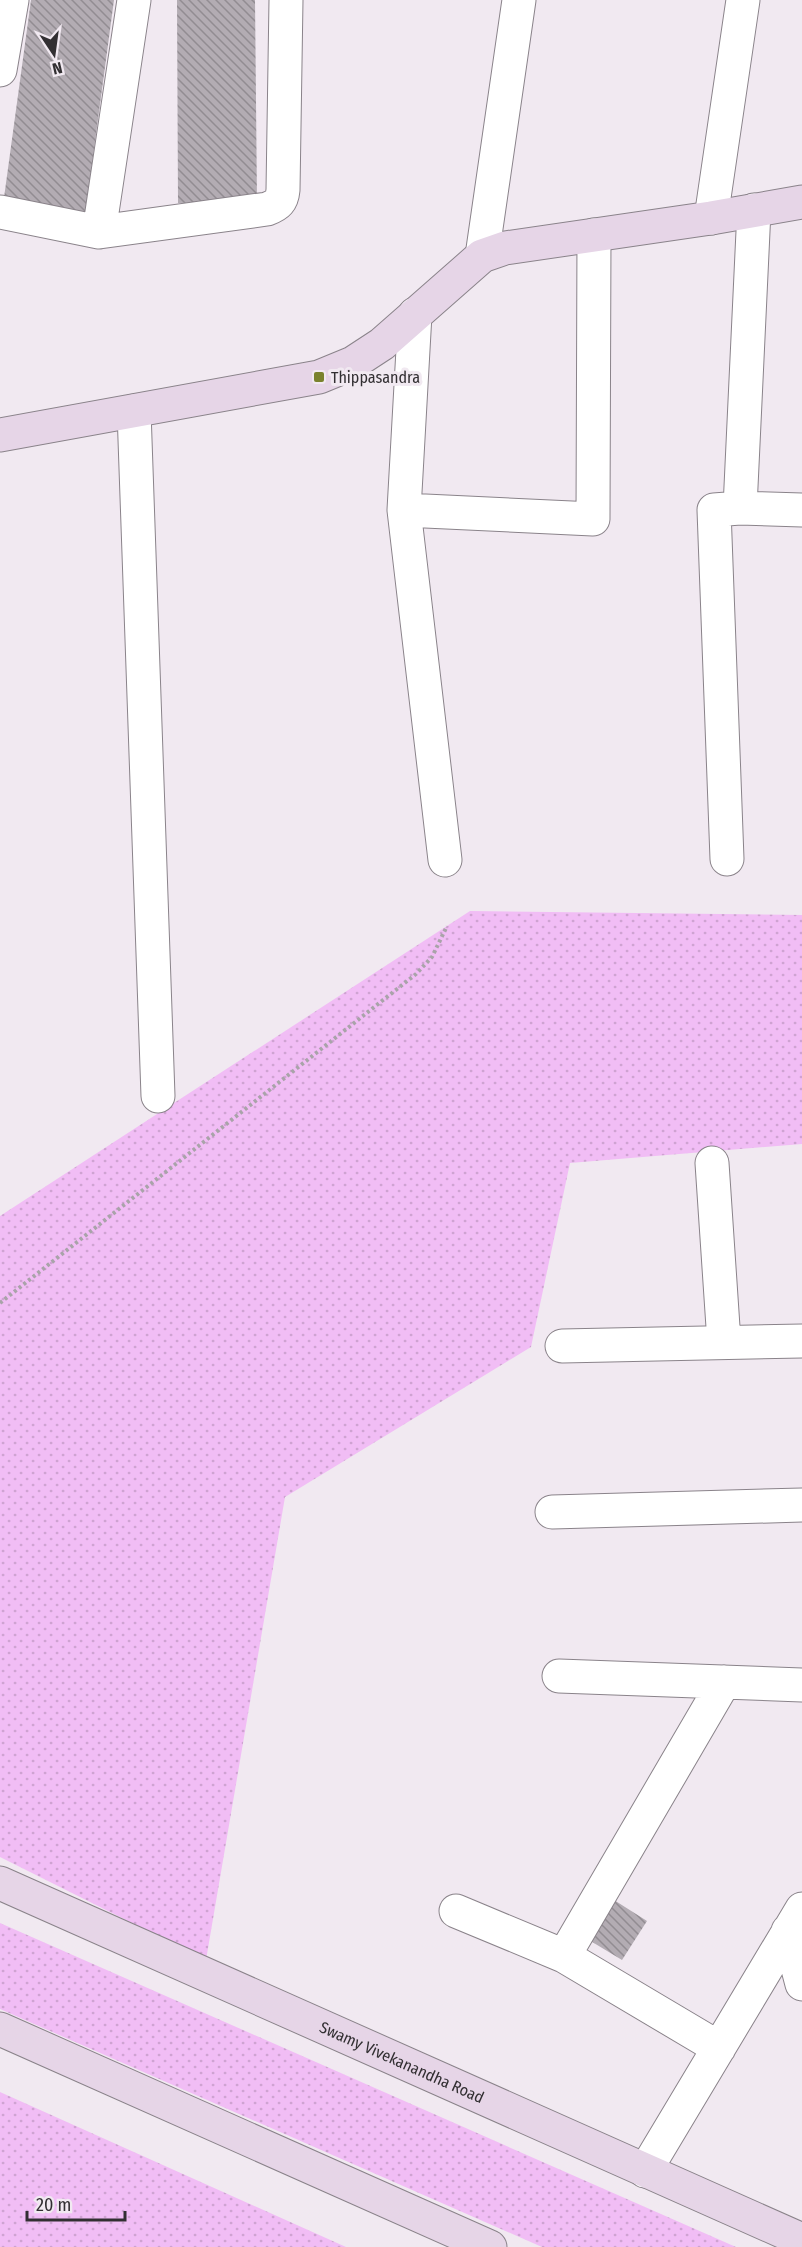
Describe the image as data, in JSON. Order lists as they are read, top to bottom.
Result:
{
  "streets": {
    "main road": ["Swamy Vivekanandha Road"]
  },
  "places": {
    "transit": ["Thippasandra"]
  },
  "scale_bar": "20 m",
  "north": "bottom"
}
